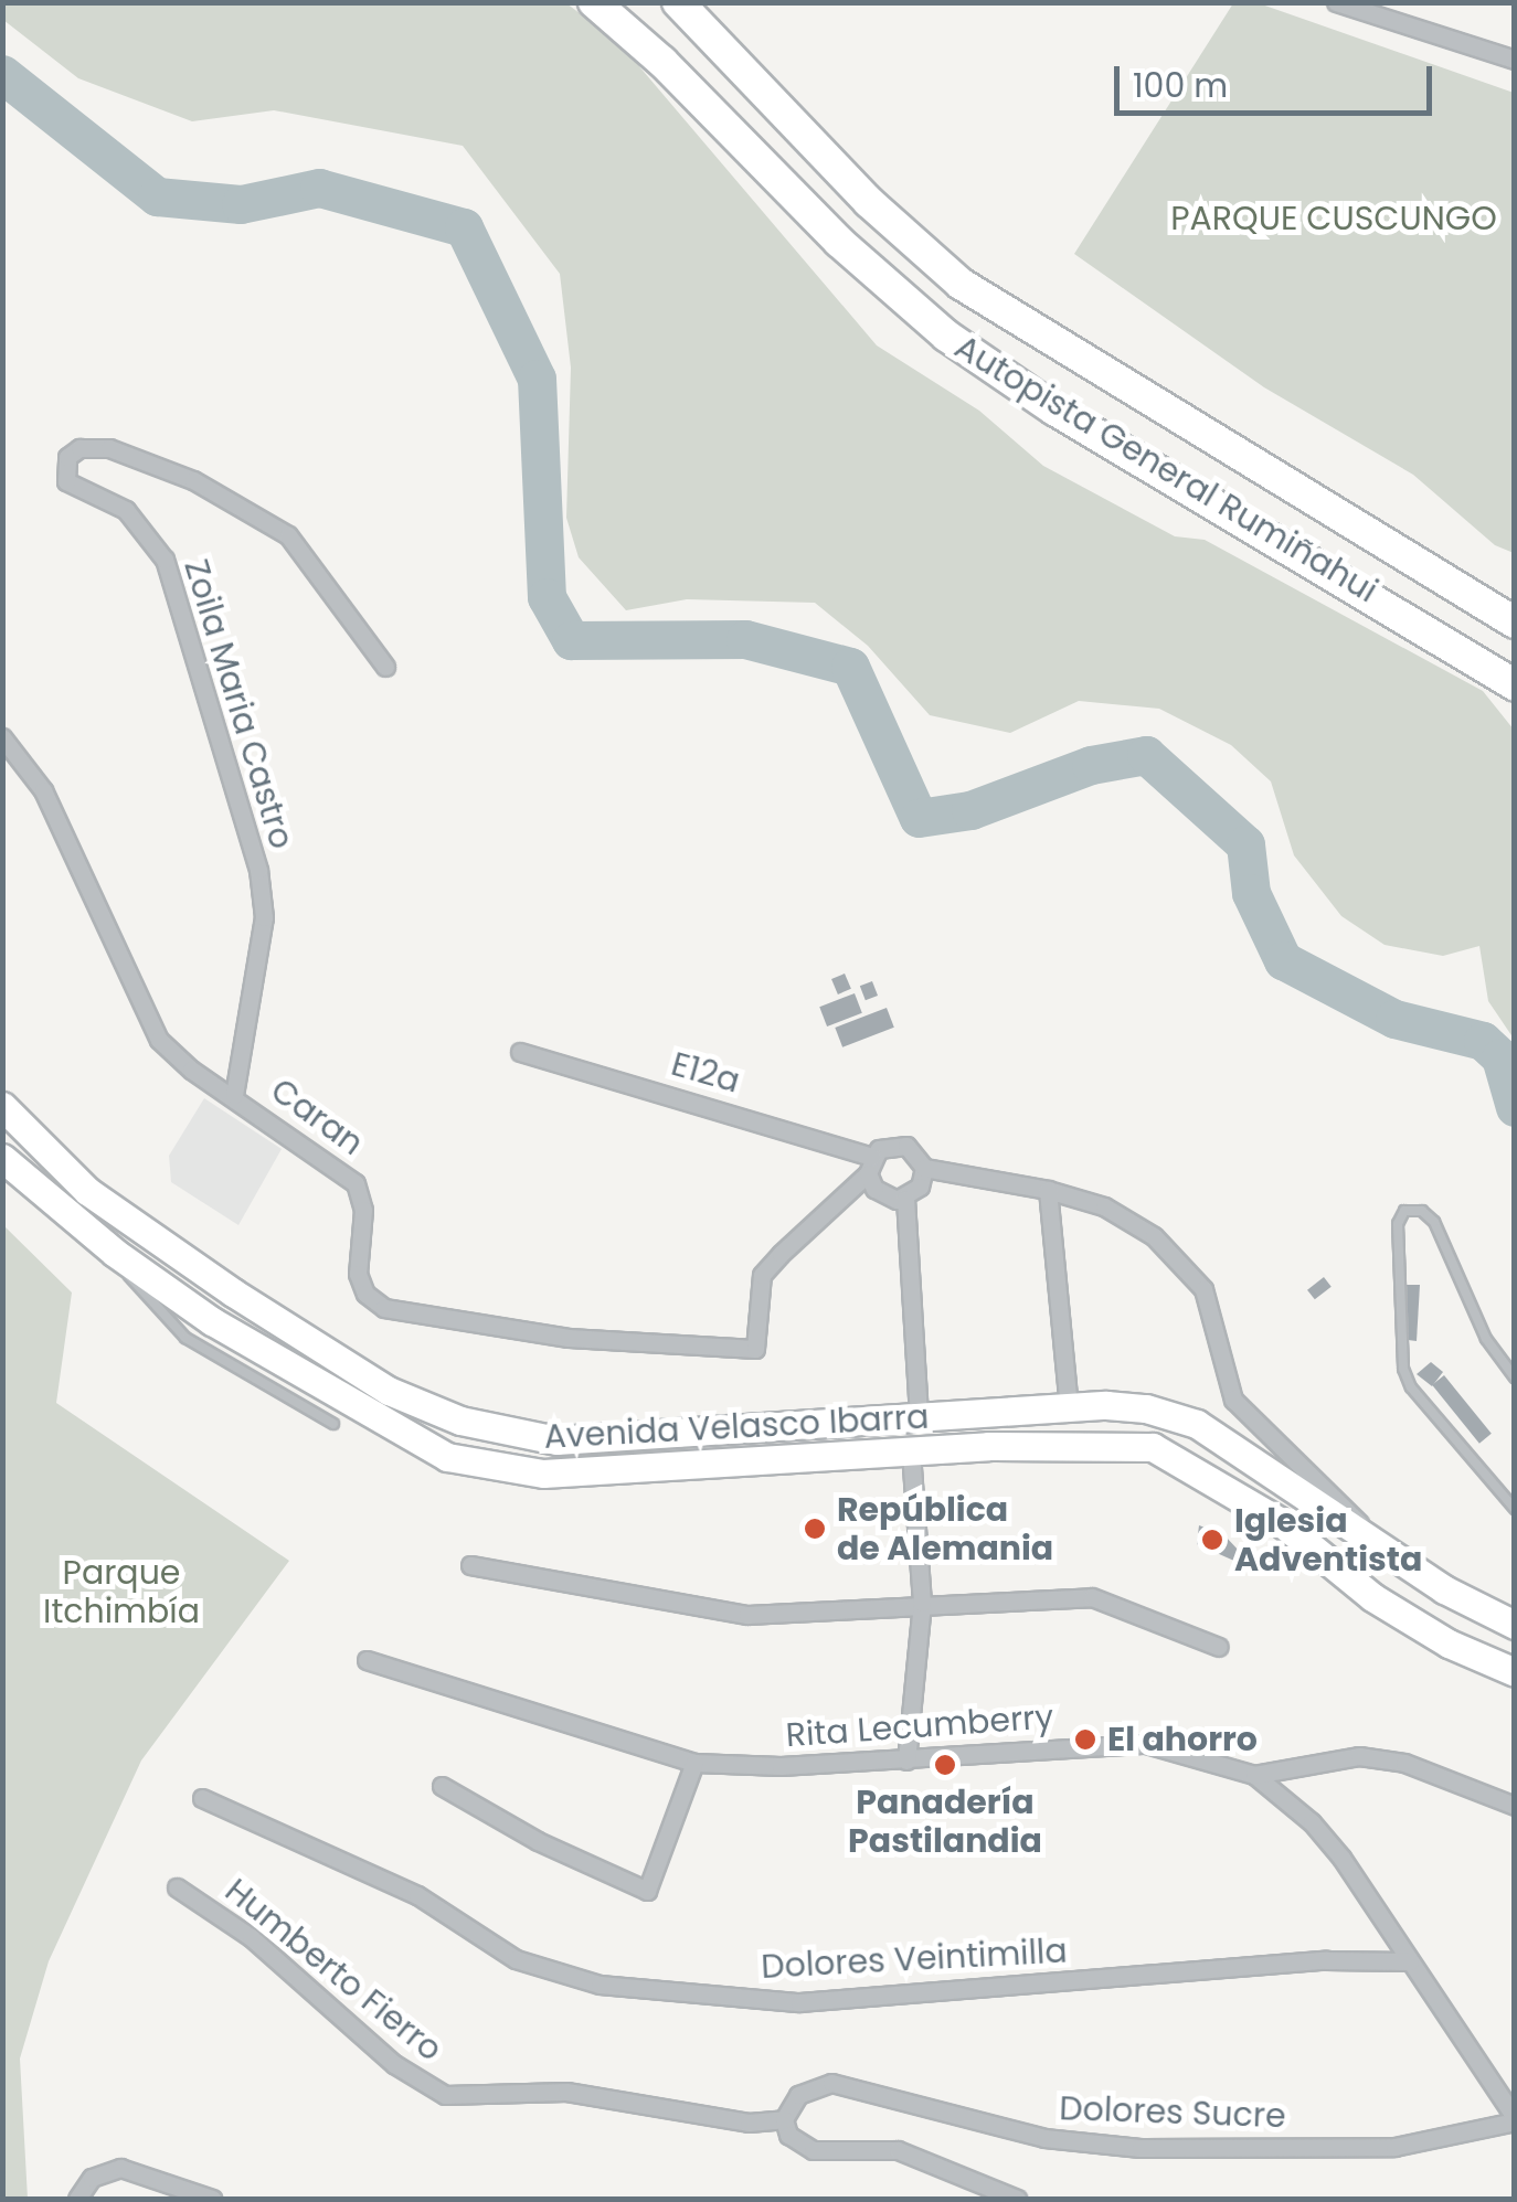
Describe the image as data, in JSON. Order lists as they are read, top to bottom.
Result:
{
  "streets": {
    "highway": ["Autopista General Rumiñahui"],
    "main road": ["Avenida Velasco Ibarra"],
    "street": [
      "Zoila Maria Castro",
      "E12a",
      "Caran",
      "Rita Lecumberry",
      "Dolores Veintimilla",
      "Humberto Fierro",
      "Dolores Sucre"
    ]
  },
  "crossings": [
    ["Zoila Maria Castro", "Caran"],
    ["E12a", "Caran"],
    ["Rita Lecumberry", "Dolores Veintimilla"],
    ["Rita Lecumberry", "Dolores Sucre"],
    ["Humberto Fierro", "Dolores Sucre"]
  ],
  "parks": ["PARQUE CUSCUNGO", "Parque Itchimbía"],
  "places": [
    "República de Alemania",
    "Iglesia Adventista",
    "El ahorro",
    "Panadería Pastilandia"
  ],
  "scale_bar": "100 m"
}
